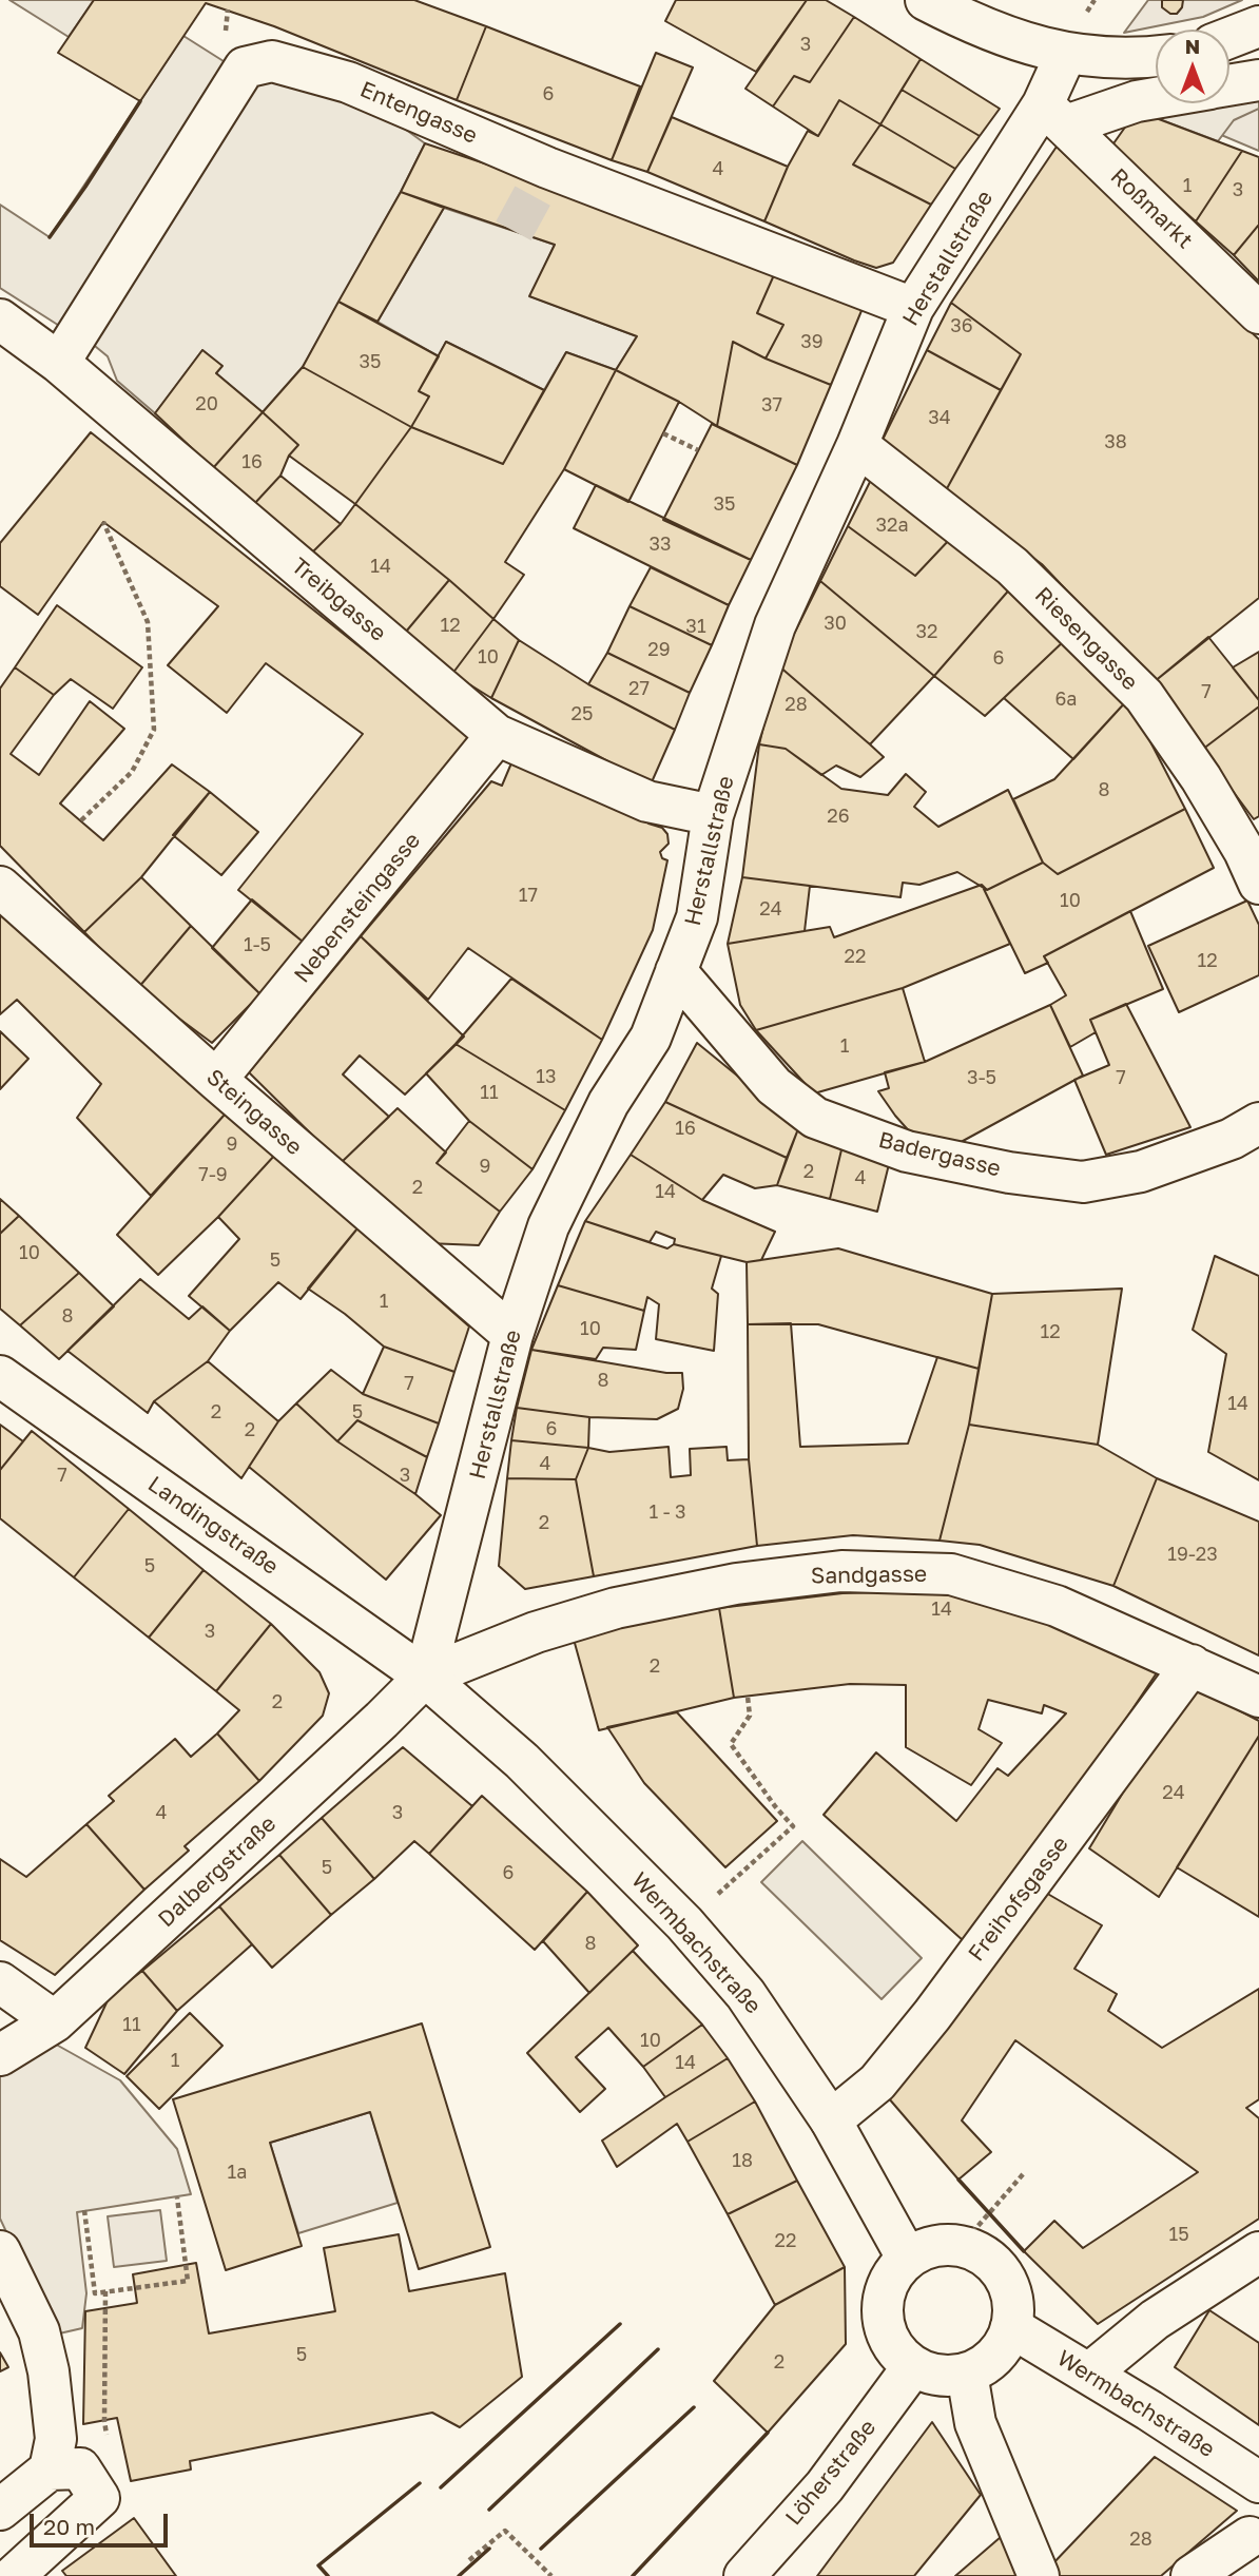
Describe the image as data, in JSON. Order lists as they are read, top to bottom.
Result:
{
  "streets": {
    "street": [
      "Entengasse",
      "Roßmarkt",
      "Herstallstraße",
      "Treibgasse",
      "Riesengasse",
      "Nebensteingasse",
      "Steingasse",
      "Badergasse",
      "Landingstraße",
      "Sandgasse",
      "Dalbergstraße",
      "Freihofsgasse",
      "Wermbachstraße",
      "Löherstraße"
    ]
  },
  "crossings": [
    ["Entengasse", "Herstallstraße"],
    ["Entengasse", "Treibgasse"],
    ["Roßmarkt", "Herstallstraße"],
    ["Herstallstraße", "Treibgasse"],
    ["Herstallstraße", "Riesengasse"],
    ["Herstallstraße", "Steingasse"],
    ["Herstallstraße", "Badergasse"],
    ["Herstallstraße", "Landingstraße"],
    ["Herstallstraße", "Sandgasse"],
    ["Herstallstraße", "Dalbergstraße"],
    ["Herstallstraße", "Wermbachstraße"],
    ["Treibgasse", "Nebensteingasse"],
    ["Nebensteingasse", "Steingasse"],
    ["Landingstraße", "Sandgasse"],
    ["Landingstraße", "Dalbergstraße"],
    ["Landingstraße", "Wermbachstraße"],
    ["Sandgasse", "Dalbergstraße"],
    ["Sandgasse", "Freihofsgasse"],
    ["Sandgasse", "Wermbachstraße"],
    ["Dalbergstraße", "Wermbachstraße"],
    ["Freihofsgasse", "Wermbachstraße"],
    ["Wermbachstraße", "Löherstraße"]
  ],
  "house_numbers": [
    "3",
    "6",
    "4",
    "1",
    "3",
    "36",
    "39",
    "35",
    "20",
    "37",
    "34",
    "38",
    "16",
    "35",
    "32a",
    "33",
    "14",
    "30",
    "12",
    "31",
    "32",
    "29",
    "10",
    "6",
    "27",
    "7",
    "6a",
    "28",
    "25",
    "8",
    "26",
    "17",
    "10",
    "24",
    "1-5",
    "22",
    "12",
    "1",
    "13",
    "3-5",
    "7",
    "11",
    "16",
    "9",
    "9",
    "2",
    "7-9",
    "4",
    "2",
    "14",
    "10",
    "5",
    "1",
    "8",
    "10",
    "12",
    "8",
    "7",
    "14",
    "2",
    "5",
    "6",
    "2",
    "4",
    "7",
    "3",
    "1 - 3",
    "2",
    "19-23",
    "5",
    "14",
    "3",
    "2",
    "2",
    "24",
    "4",
    "3",
    "5",
    "6",
    "8",
    "11",
    "10",
    "1",
    "14",
    "18",
    "1a",
    "15",
    "22",
    "5",
    "2",
    "28"
  ],
  "scale_bar": "20 m",
  "north": "top"
}
